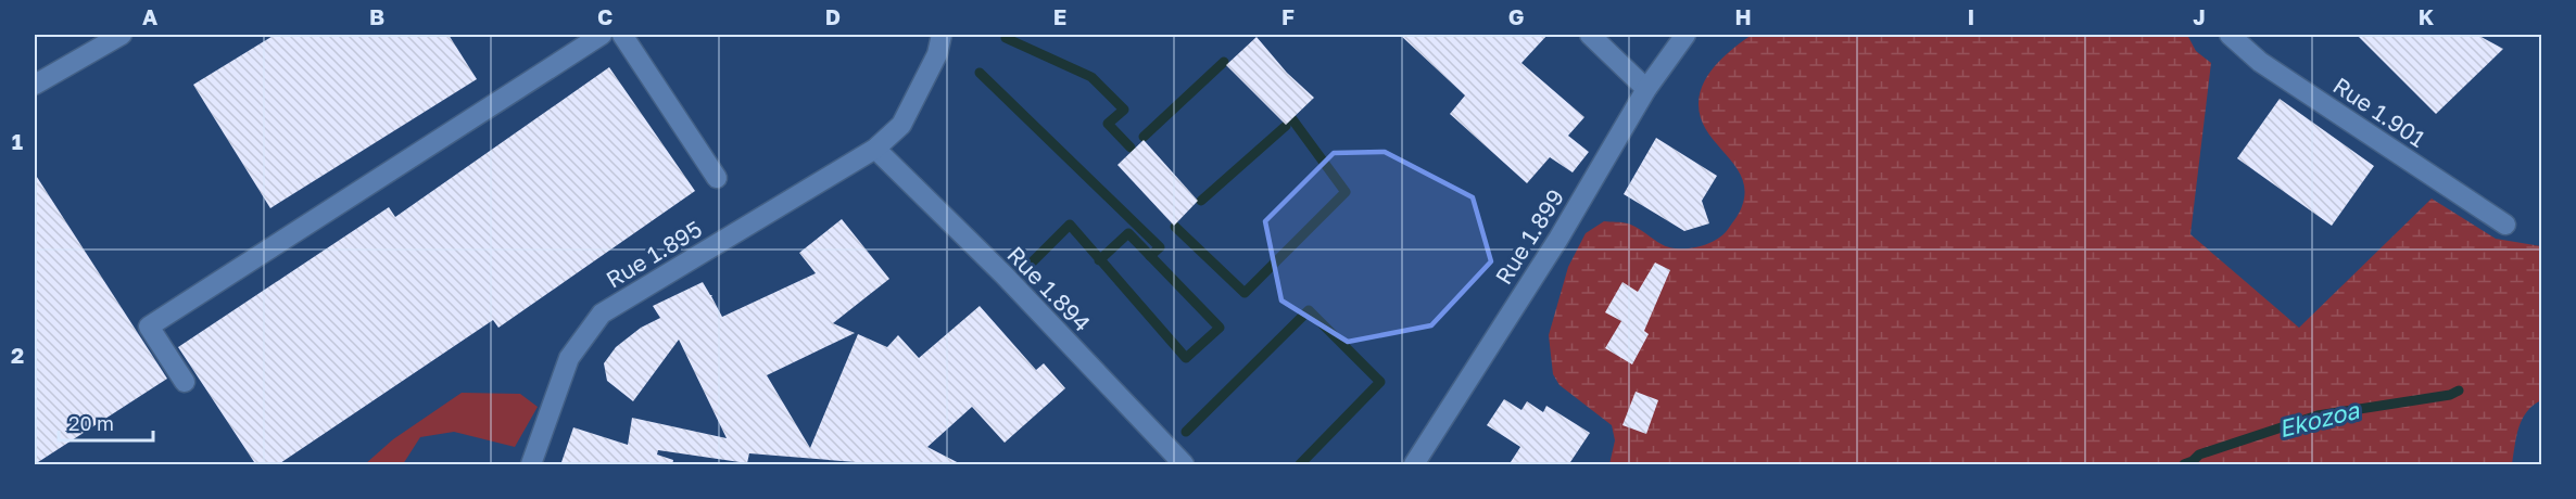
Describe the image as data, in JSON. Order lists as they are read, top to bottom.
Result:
{
  "streets": {
    "street": [
      "Rue 1.901",
      "Rue 1.899",
      "Rue 1.895",
      "Rue 1.894"
    ]
  },
  "crossings": [
    ["Rue 1.895", "Rue 1.894"]
  ],
  "water": ["Ekozoa"],
  "scale_bar": "20 m",
  "grid": {
    "columns": [
      "A",
      "B",
      "C",
      "D",
      "E",
      "F",
      "G",
      "H",
      "I",
      "J",
      "K"
    ],
    "rows": ["1", "2"]
  }
}
